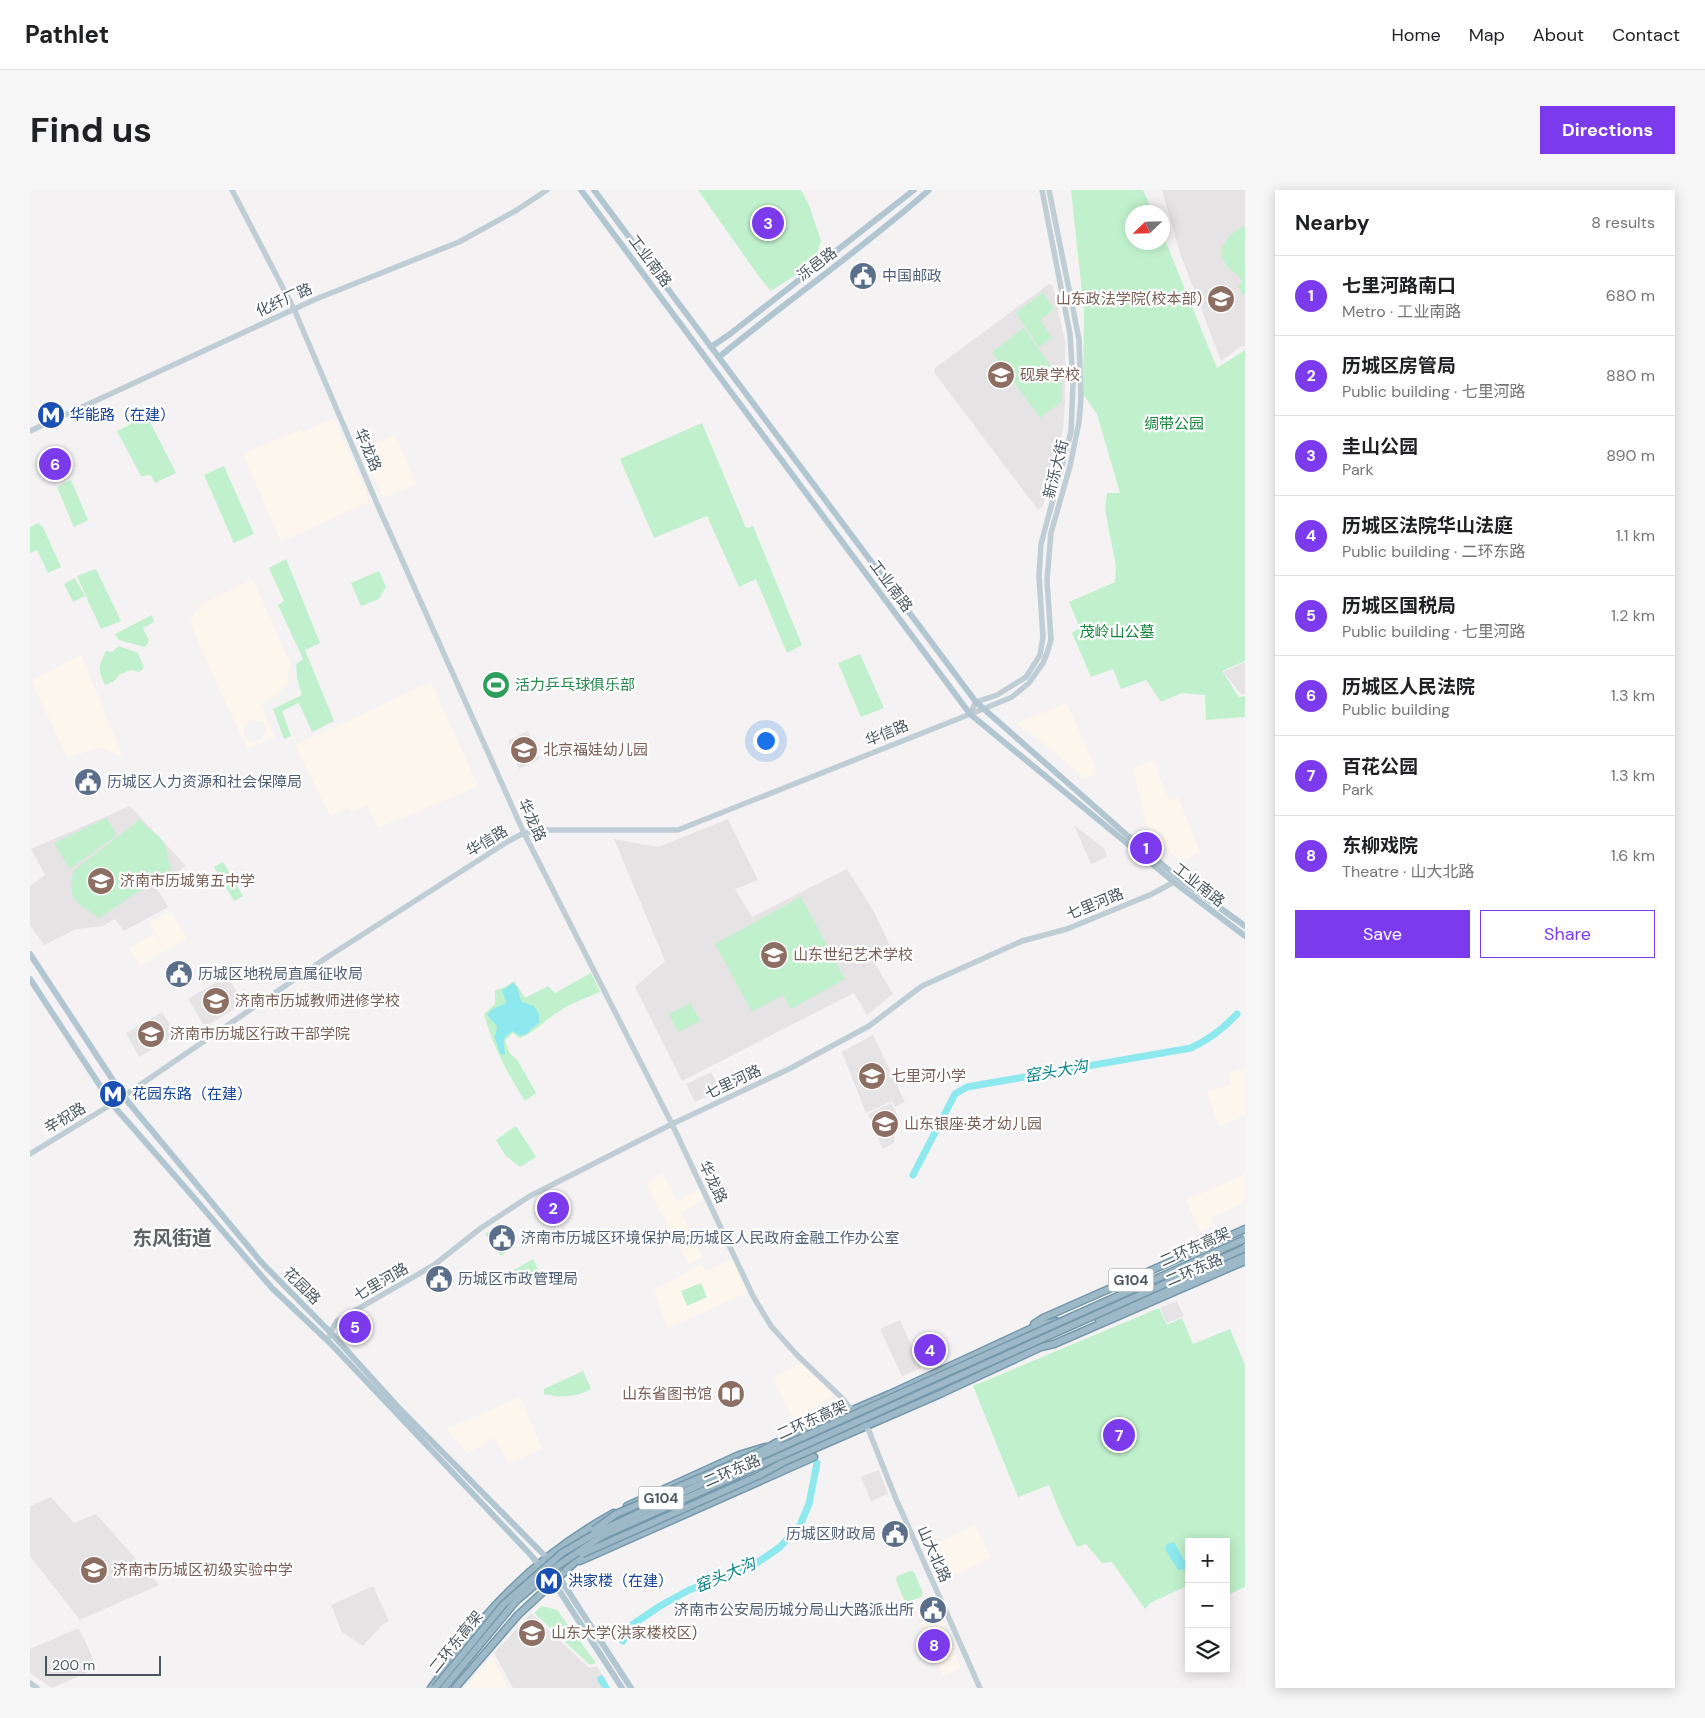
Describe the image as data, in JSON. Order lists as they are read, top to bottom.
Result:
{
  "streets": {
    "highway": ["二环东高架", "二环东路", "G104"],
    "main road": [
      "工业南路",
      "泺邑路",
      "化纤厂路",
      "华龙路",
      "新泺大街",
      "华信路",
      "七里河路",
      "辛祝路",
      "花园路",
      "山大北路"
    ]
  },
  "crossings": [
    ["工业南路", "泺邑路"],
    ["工业南路", "新泺大街"],
    ["工业南路", "华信路"],
    ["工业南路", "七里河路"],
    ["化纤厂路", "华龙路"],
    ["华龙路", "华信路"],
    ["华龙路", "七里河路"],
    ["华龙路", "二环东路"],
    ["华龙路", "山大北路"],
    ["新泺大街", "华信路"],
    ["华信路", "辛祝路"],
    ["华信路", "花园路"],
    ["七里河路", "花园路"],
    ["辛祝路", "花园路"],
    ["二环东高架", "二环东路"],
    ["二环东路", "花园路"],
    ["二环东路", "山大北路"]
  ],
  "districts": ["东风街道"],
  "water": ["窑头大沟"],
  "parks": ["绸带公园", "茂岭山公墓"],
  "places": {
    "public building": [
      "中国邮政",
      "历城区人力资源和社会保障局",
      "历城区地税局直属征收局",
      "济南市历城区环境保护局;历城区人民政府金融工作办公室",
      "历城区市政管理局",
      "历城区财政局",
      "济南市公安局历城分局山大路派出所"
    ],
    "school or university": [
      "山东政法学院(校本部)",
      "砚泉学校",
      "北京福娃幼儿园",
      "济南市历城第五中学",
      "山东世纪艺术学校",
      "济南市历城教师进修学校",
      "济南市历城区行政干部学院",
      "七里河小学",
      "山东银座·英才幼儿园",
      "济南市历城区初级实验中学",
      "山东大学(洪家楼校区)"
    ],
    "metro station": ["华能路（在建）", "花园东路（在建）", "洪家楼（在建）"],
    "sports": ["活力乒乓球俱乐部"],
    "library": ["山东省图书馆"]
  },
  "scale_bar": "200 m",
  "north": "bottom left",
  "page": {
    "header": "Pathlet",
    "nav": [
      "Home",
      "Map",
      "About",
      "Contact"
    ],
    "buttons": [
      "Directions",
      ["Save", "Share"]
    ],
    "title": "Find us",
    "heading": ["Nearby", "8 results"],
    "pins": [
      "3",
      "6",
      "1",
      "2",
      "5",
      "4",
      "7",
      "8"
    ],
    "list": [
      {
        "mark": "1",
        "name": "七里河路南口",
        "note": "Metro · 工业南路",
        "value": "680 m"
      },
      {
        "mark": "2",
        "name": "历城区房管局",
        "note": "Public building · 七里河路",
        "value": "880 m"
      },
      {
        "mark": "3",
        "name": "圭山公园",
        "note": "Park",
        "value": "890 m"
      },
      {
        "mark": "4",
        "name": "历城区法院华山法庭",
        "note": "Public building · 二环东路",
        "value": "1.1 km"
      },
      {
        "mark": "5",
        "name": "历城区国税局",
        "note": "Public building · 七里河路",
        "value": "1.2 km"
      },
      {
        "mark": "6",
        "name": "历城区人民法院",
        "note": "Public building",
        "value": "1.3 km"
      },
      {
        "mark": "7",
        "name": "百花公园",
        "note": "Park",
        "value": "1.3 km"
      },
      {
        "mark": "8",
        "name": "东柳戏院",
        "note": "Theatre · 山大北路",
        "value": "1.6 km"
      }
    ],
    "map_buttons": ["+", "−"],
    "scale": "200 m"
  }
}
